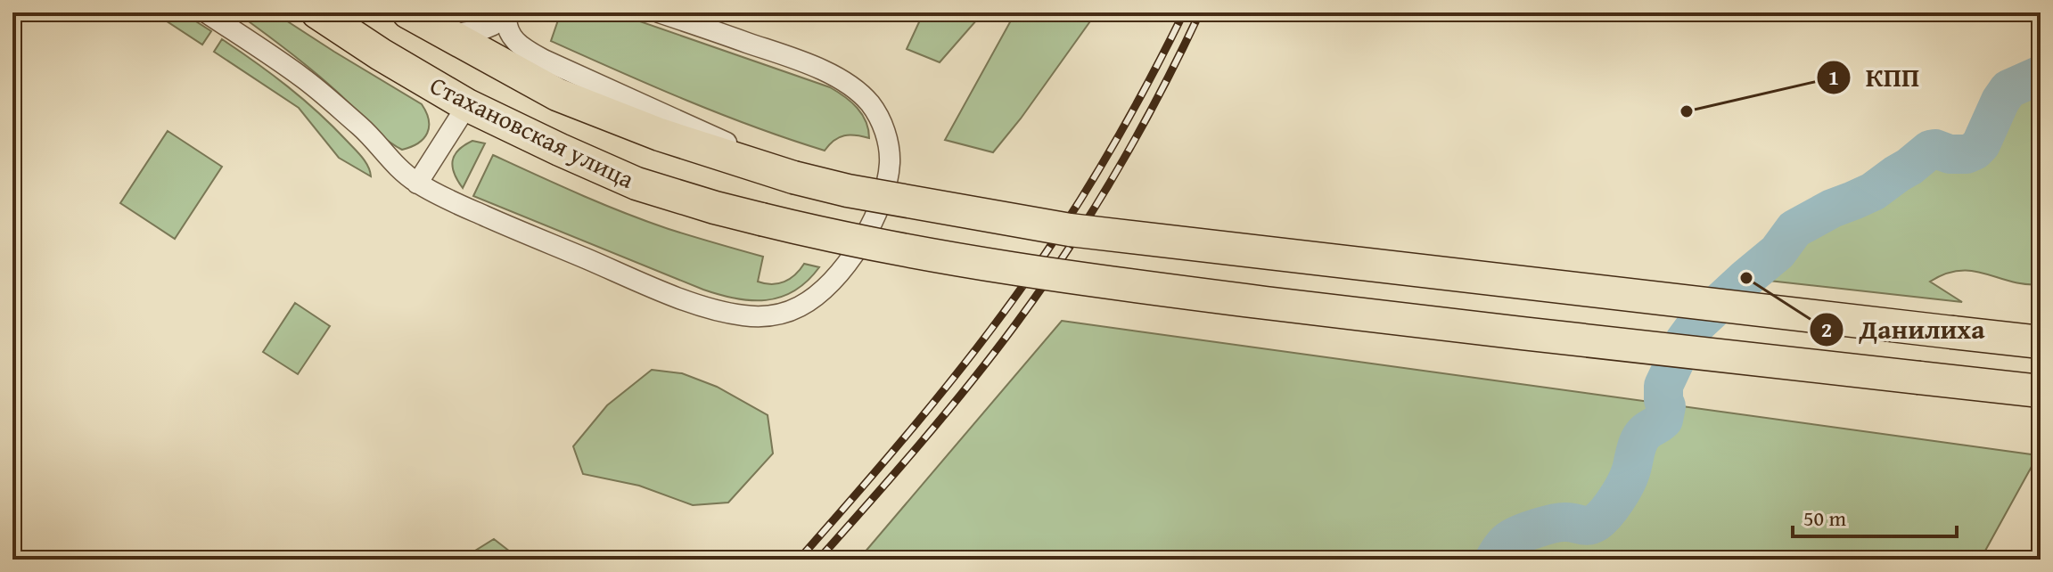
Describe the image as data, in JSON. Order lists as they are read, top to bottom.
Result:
{
  "streets": {
    "main road": ["Стахановская улица"]
  },
  "places": ["КПП", "Данилиха"],
  "scale_bar": "50 m"
}
